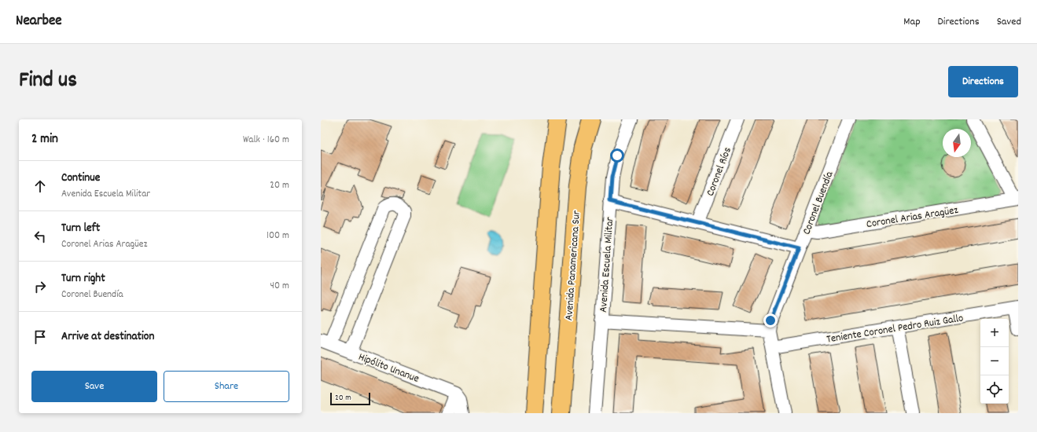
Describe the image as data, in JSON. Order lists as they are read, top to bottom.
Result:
{
  "streets": {
    "main road": ["Avenida Panamericana Sur"],
    "street": [
      "Coronel Ríos",
      "Coronel Buendía",
      "Coronel Arias Aragüez",
      "Avenida Escuela Militar",
      "Teniente Coronel Pedro Ruiz Gallo",
      "Hipólito Unanue"
    ]
  },
  "crossings": [
    ["Coronel Buendía", "Coronel Arias Aragüez"],
    ["Coronel Buendía", "Teniente Coronel Pedro Ruiz Gallo"]
  ],
  "scale_bar": "20 m",
  "north": "bottom",
  "page": {
    "header": "Nearbee",
    "nav": ["Map", "Directions", "Saved"],
    "title": "Find us",
    "buttons": [
      "Directions",
      ["Save", "Share"]
    ],
    "heading": ["2 min", "Walk · 160 m"],
    "list": [
      ["Continue", "Avenida Escuela Militar", "20 m"],
      ["Turn left", "Coronel Arias Aragüez", "100 m"],
      ["Turn right", "Coronel Buendía", "40 m"],
      "Arrive at destination"
    ],
    "map_buttons": ["+", "−"],
    "scale": "20 m"
  }
}
